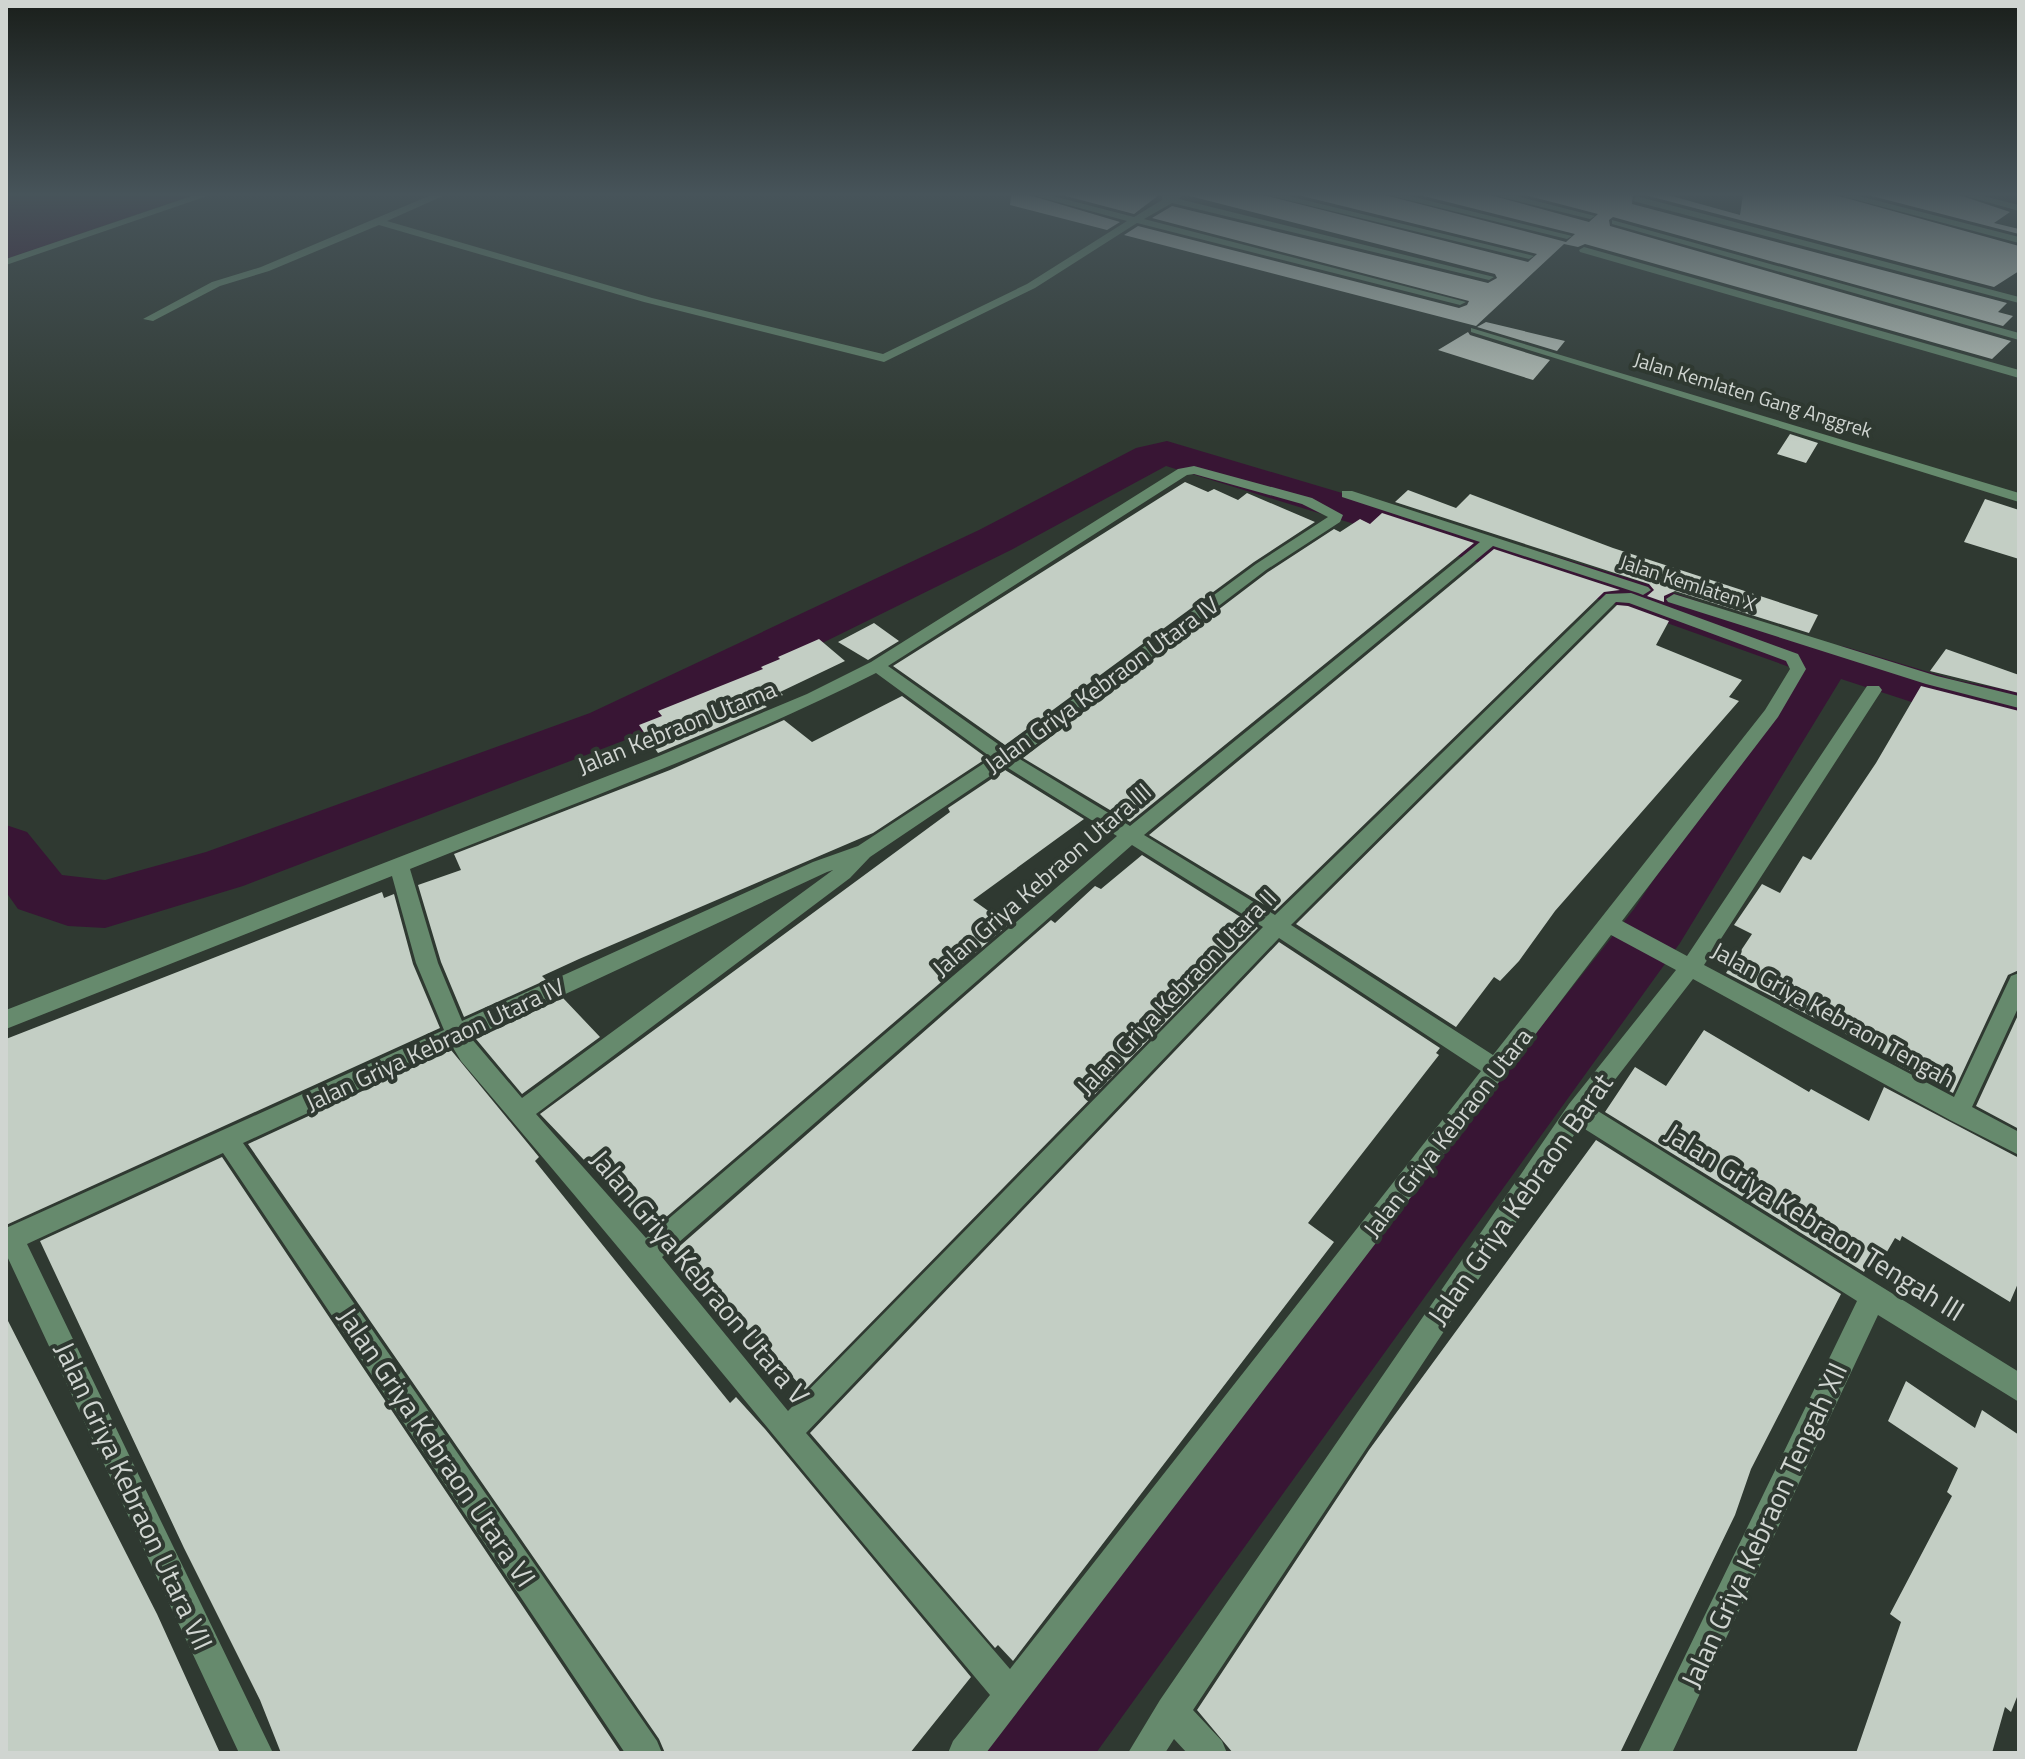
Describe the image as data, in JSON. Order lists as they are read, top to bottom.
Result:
{
  "streets": {
    "street": [
      "Jalan Kemlaten Gang Anggrek",
      "Jalan Kemlaten X",
      "Jalan Griya Kebraon Utara IV",
      "Jalan Kebraon Utama",
      "Jalan Griya Kebraon Utara III",
      "Jalan Griya Kebraon Utara II",
      "Jalan Griya Kebraon Tengah",
      "Jalan Griya Kebraon Utara",
      "Jalan Griya Kebraon Barat",
      "Jalan Griya Kebraon Tengah III",
      "Jalan Griya Kebraon Utara V",
      "Jalan Griya Kebraon Utara VI",
      "Jalan Griya Kebraon Utara VII",
      "Jalan Griya Kebraon Tengah XII"
    ]
  },
  "crossings": [
    ["Jalan Kemlaten X", "Jalan Griya Kebraon Utara III"],
    ["Jalan Griya Kebraon Utara IV", "Jalan Kebraon Utama"],
    ["Jalan Griya Kebraon Utara IV", "Jalan Griya Kebraon Utara V"],
    ["Jalan Griya Kebraon Utara IV", "Jalan Griya Kebraon Utara VI"],
    ["Jalan Griya Kebraon Utara IV", "Jalan Griya Kebraon Utara VII"],
    ["Jalan Kebraon Utama", "Jalan Griya Kebraon Utara V"],
    ["Jalan Griya Kebraon Utara III", "Jalan Griya Kebraon Utara V"],
    ["Jalan Griya Kebraon Utara II", "Jalan Griya Kebraon Utara"],
    ["Jalan Griya Kebraon Utara II", "Jalan Griya Kebraon Utara V"],
    ["Jalan Griya Kebraon Tengah", "Jalan Griya Kebraon Utara"],
    ["Jalan Griya Kebraon Tengah", "Jalan Griya Kebraon Barat"],
    ["Jalan Griya Kebraon Utara", "Jalan Griya Kebraon Utara V"],
    ["Jalan Griya Kebraon Barat", "Jalan Griya Kebraon Tengah III"],
    ["Jalan Griya Kebraon Tengah III", "Jalan Griya Kebraon Tengah XII"]
  ]
}
